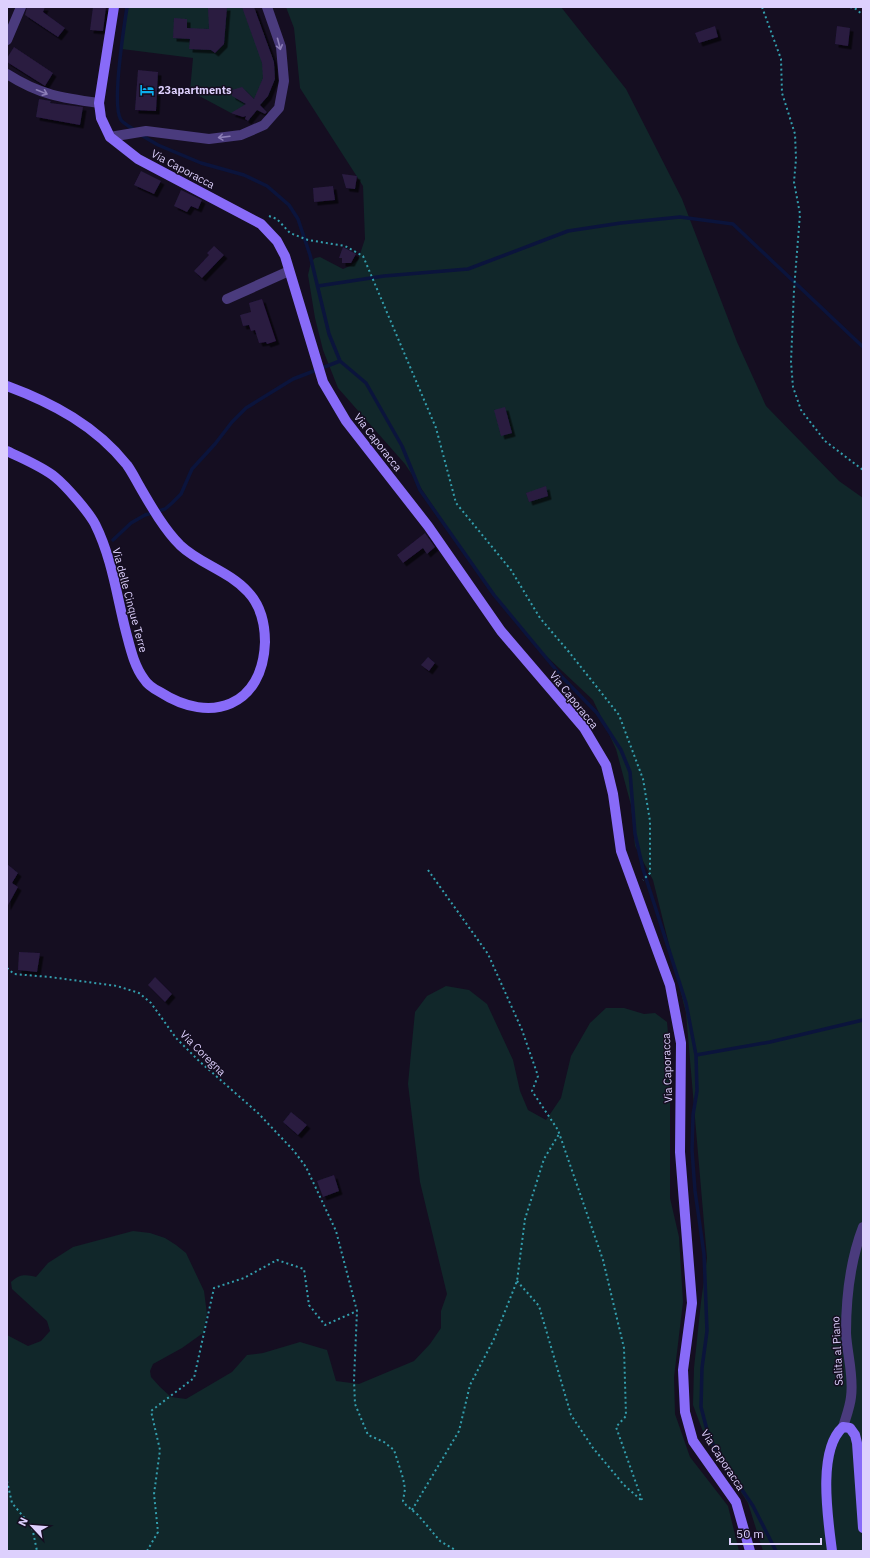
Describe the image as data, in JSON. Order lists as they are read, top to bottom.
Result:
{
  "streets": {
    "street": ["Via Caporacca", "Via delle Cinque Terre", "Salita al Piano"],
    "path": ["Via Coregna"]
  },
  "places": {
    "hotel": ["23apartments"]
  },
  "scale_bar": "50 m",
  "north": "top left"
}
